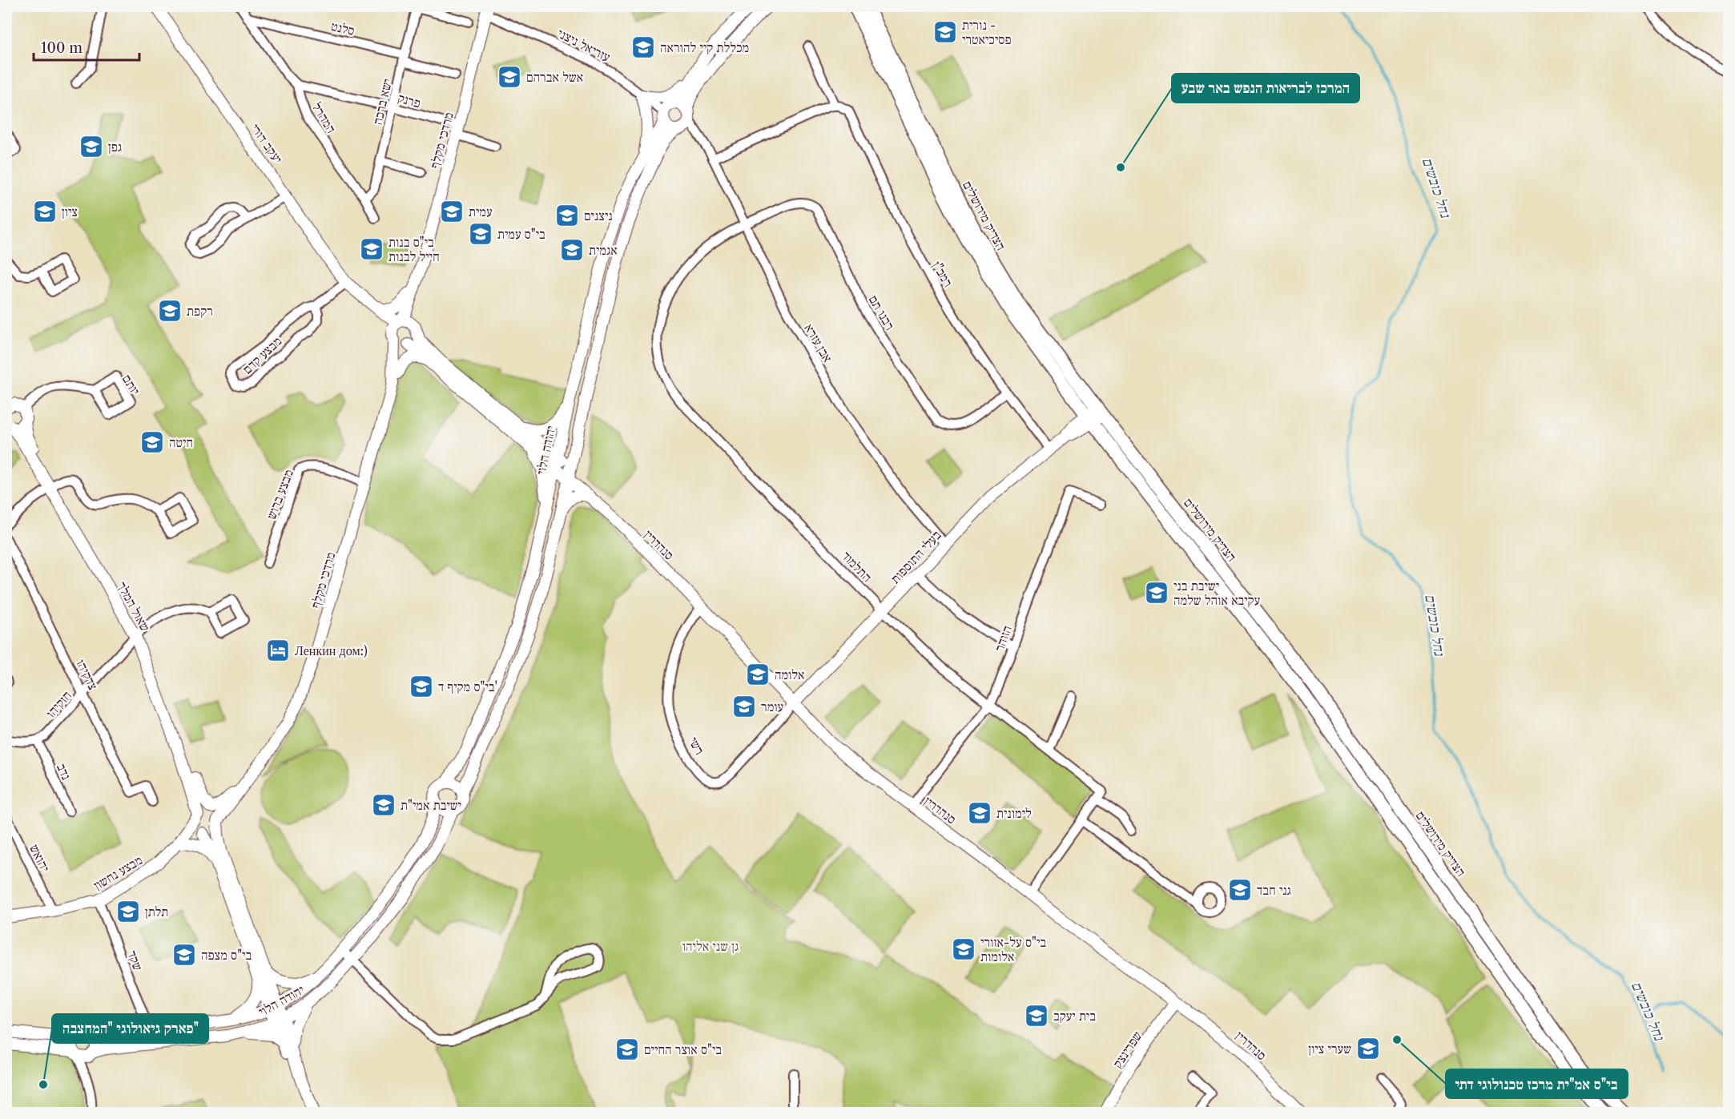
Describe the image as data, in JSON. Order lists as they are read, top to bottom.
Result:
{
  "streets": {
    "main road": ["הצדיק מירושלים"],
    "street": [
      "סלנט",
      "עזריאל ניצני",
      "פרנק",
      "ישא ברכה",
      "המהרל",
      "מרדכי מקלף",
      "יעקב דורי",
      "רמב\"ן",
      "רבנו תם",
      "אבן עזרא",
      "מבצע קדם",
      "יותם",
      "יהודה הלוי",
      "מבצע ברוש",
      "סנהדרין",
      "בעלי התוספות",
      "התלמוד",
      "שאול המלך",
      "הזוהר",
      "צדקיהו",
      "חזקיהו",
      "רשי",
      "נדב",
      "יהואש",
      "מבצע נחשון",
      "שקד",
      "שפרינצק"
    ]
  },
  "crossings": [
    ["סלנט", "ישא ברכה"],
    ["סלנט", "המהרל"],
    ["עזריאל ניצני", "מרדכי מקלף"],
    ["עזריאל ניצני", "אבן עזרא"],
    ["עזריאל ניצני", "יהודה הלוי"],
    ["פרנק", "ישא ברכה"],
    ["פרנק", "המהרל"],
    ["פרנק", "מרדכי מקלף"],
    ["ישא ברכה", "המהרל"],
    ["מרדכי מקלף", "יעקב דורי"],
    ["מרדכי מקלף", "מבצע ברוש"],
    ["מרדכי מקלף", "שאול המלך"],
    ["מרדכי מקלף", "מבצע נחשון"],
    ["יעקב דורי", "מבצע קדם"],
    ["הצדיק מירושלים", "בעלי התוספות"],
    ["רמב\"ן", "רבנו תם"],
    ["רמב\"ן", "בעלי התוספות"],
    ["רבנו תם", "אבן עזרא"],
    ["רבנו תם", "התלמוד"],
    ["אבן עזרא", "יהודה הלוי"],
    ["אבן עזרא", "בעלי התוספות"],
    ["אבן עזרא", "התלמוד"],
    ["יהודה הלוי", "סנהדרין"],
    ["יהודה הלוי", "שקד"],
    ["סנהדרין", "בעלי התוספות"],
    ["סנהדרין", "הזוהר"],
    ["סנהדרין", "רשי"],
    ["סנהדרין", "שפרינצק"],
    ["בעלי התוספות", "התלמוד"],
    ["בעלי התוספות", "רשי"],
    ["התלמוד", "הזוהר"],
    ["שאול המלך", "חזקיהו"],
    ["שאול המלך", "מבצע נחשון"],
    ["צדקיהו", "חזקיהו"],
    ["חזקיהו", "נדב"],
    ["יהואש", "מבצע נחשון"],
    ["מבצע נחשון", "שקד"]
  ],
  "water": ["נחל כובשים"],
  "parks": ["גן שני אליהו"],
  "places": {
    "school or university": [
      "נורית - פסיכיאטרי",
      "מכללת קיי להוראה",
      "אשל אברהם",
      "גפן",
      "ציון",
      "עמית",
      "ניצנים",
      "בי\"ס עמית",
      "בי\"ס בנות חייל לבנות",
      "אגמית",
      "רקפת",
      "חיטה",
      "ישיבת בני עקיבא אוהל שלמה",
      "אלומה",
      "בי\"ס מקיף ד'",
      "עומר",
      "ישיבת אמי\"ת",
      "לימונית",
      "גני חבד",
      "תלתן",
      "בי\"ס על-אזורי אלומות",
      "בי\"ס מצפה",
      "בית יעקב",
      "שערי ציון",
      "בי\"ס אוצר החיים"
    ],
    "other": ["המרכז לבריאות הנפש באר שבע", "בי\"ס אמ\"ית מרכז טכנולוגי דתי", "פארק גיאולוגי \"המחצבה\""],
    "hotel": ["Ленкин дом:)"]
  },
  "scale_bar": "100 m"
}
